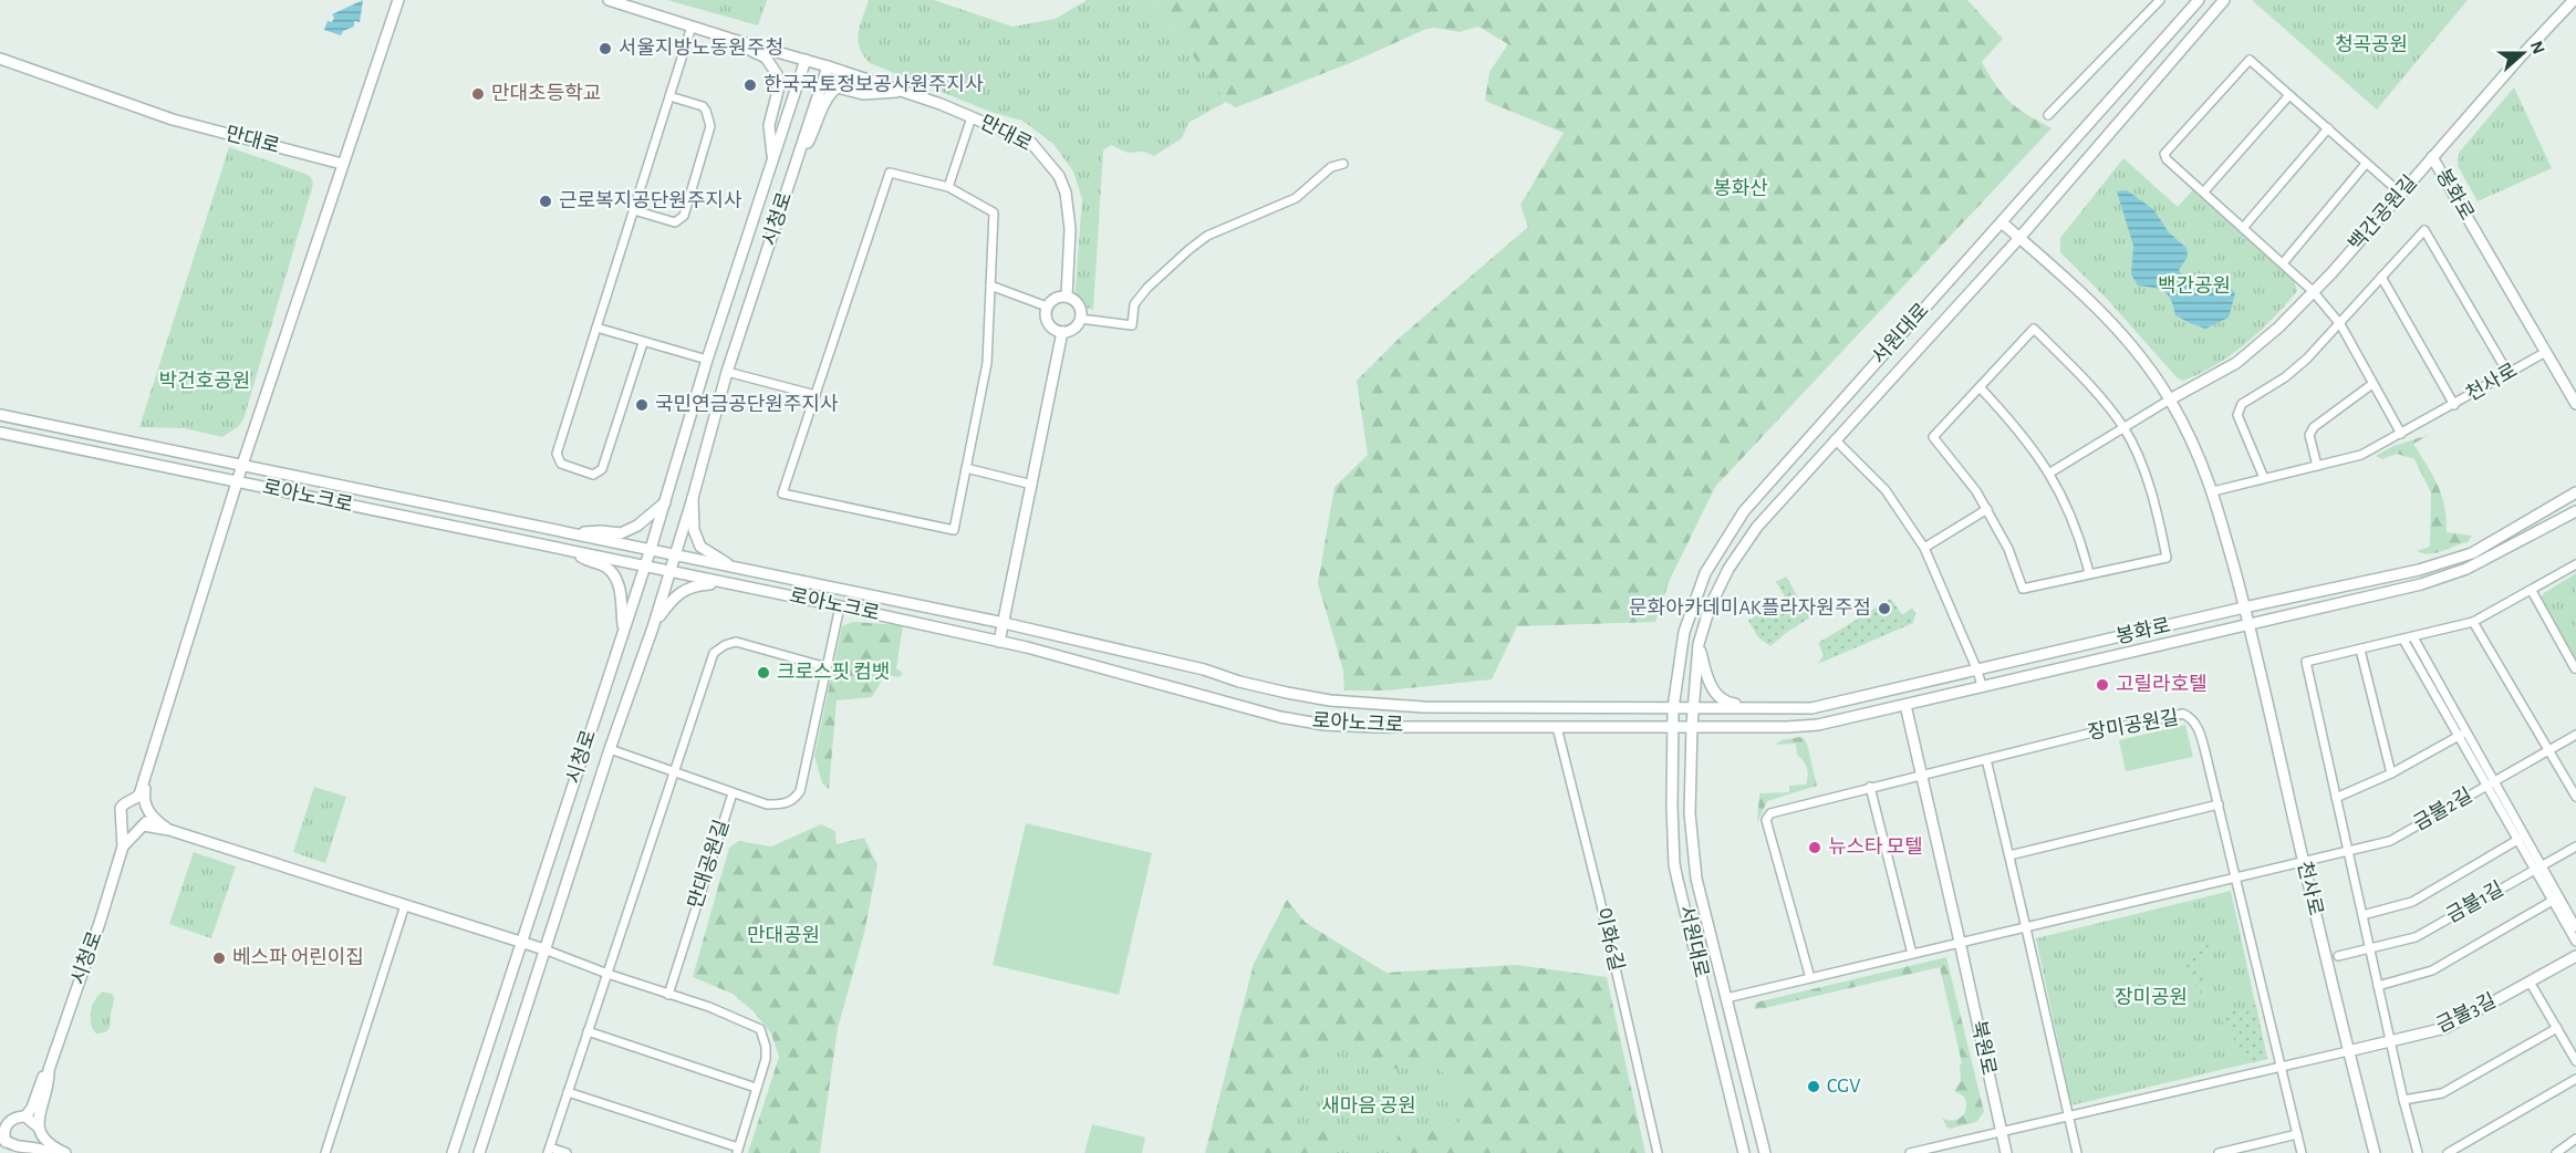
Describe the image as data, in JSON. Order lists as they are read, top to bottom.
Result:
{
  "streets": {
    "street": [
      "만대로",
      "봉화로",
      "백간공원길",
      "시청로",
      "서원대로",
      "천사로",
      "로아노크로",
      "장미공원길",
      "금불2길",
      "만대공원길",
      "금불1길",
      "이화6길",
      "금불3길",
      "북원로"
    ]
  },
  "crossings": [
    ["만대로", "시청로"],
    ["만대로", "로아노크로"],
    ["봉화로", "백간공원길"],
    ["봉화로", "서원대로"],
    ["봉화로", "천사로"],
    ["봉화로", "로아노크로"],
    ["시청로", "로아노크로"],
    ["시청로", "만대공원길"],
    ["서원대로", "로아노크로"],
    ["서원대로", "장미공원길"],
    ["서원대로", "북원로"],
    ["천사로", "금불2길"],
    ["천사로", "금불3길"],
    ["로아노크로", "이화6길"]
  ],
  "parks": [
    "청곡공원",
    "봉화산",
    "백간공원",
    "박건호공원",
    "만대공원",
    "장미공원",
    "새마음 공원"
  ],
  "places": [
    "서울지방노동원주청",
    "한국국토정보공사원주지사",
    "만대초등학교",
    "근로복지공단원주지사",
    "국민연금공단원주지사",
    "문화아카데미AK플라자원주점",
    "크로스핏 컴뱃",
    "고릴라호텔",
    "뉴스타 모텔",
    "베스파 어린이집",
    "CGV"
  ],
  "north": "right"
}
